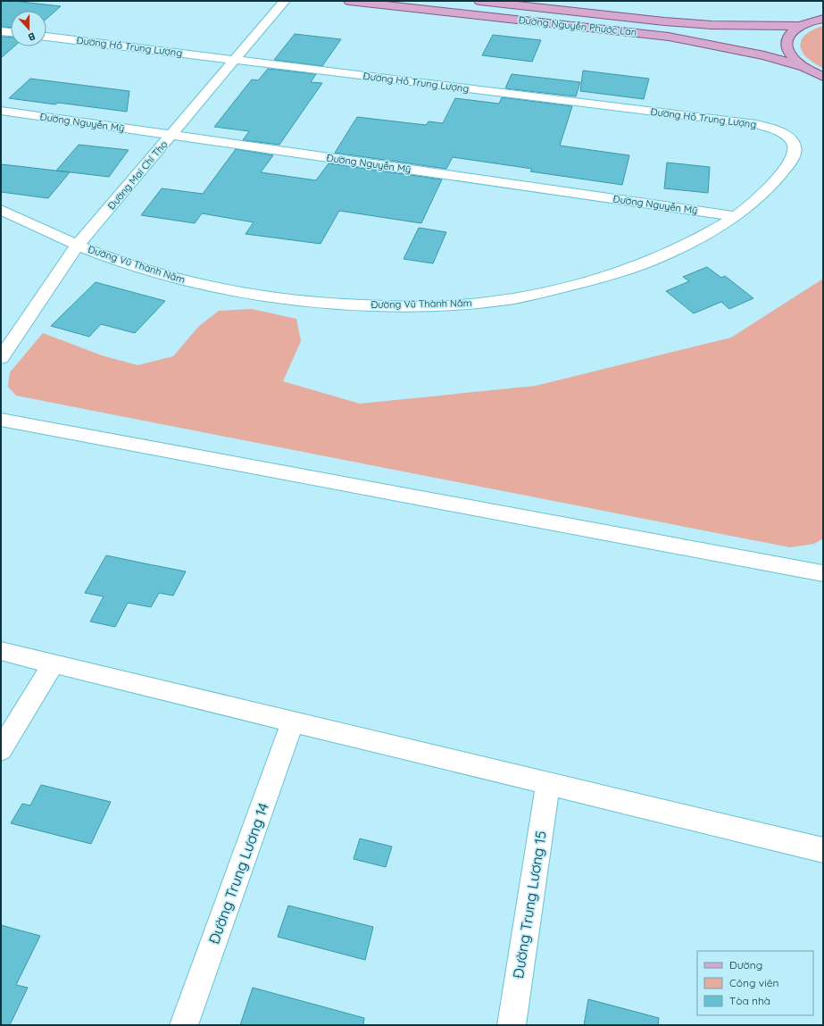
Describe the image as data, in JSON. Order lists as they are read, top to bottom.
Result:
{
  "streets": {
    "main road": ["Đường Nguyễn Phước Lan"],
    "street": [
      "Đường Hồ Trung Lượng",
      "Đường Nguyễn Mỹ",
      "Đường Mai Chí Thọ",
      "Đường Vũ Thành Năm",
      "Đường Trung Lương 14",
      "Đường Trung Lương 15"
    ]
  },
  "crossings": [
    ["Đường Hồ Trung Lượng", "Đường Mai Chí Thọ"],
    ["Đường Hồ Trung Lượng", "Đường Vũ Thành Năm"],
    ["Đường Nguyễn Mỹ", "Đường Mai Chí Thọ"],
    ["Đường Nguyễn Mỹ", "Đường Vũ Thành Năm"],
    ["Đường Mai Chí Thọ", "Đường Vũ Thành Năm"]
  ],
  "legend": ["Đường", "Công viên", "Tòa nhà"],
  "north": "bottom"
}
